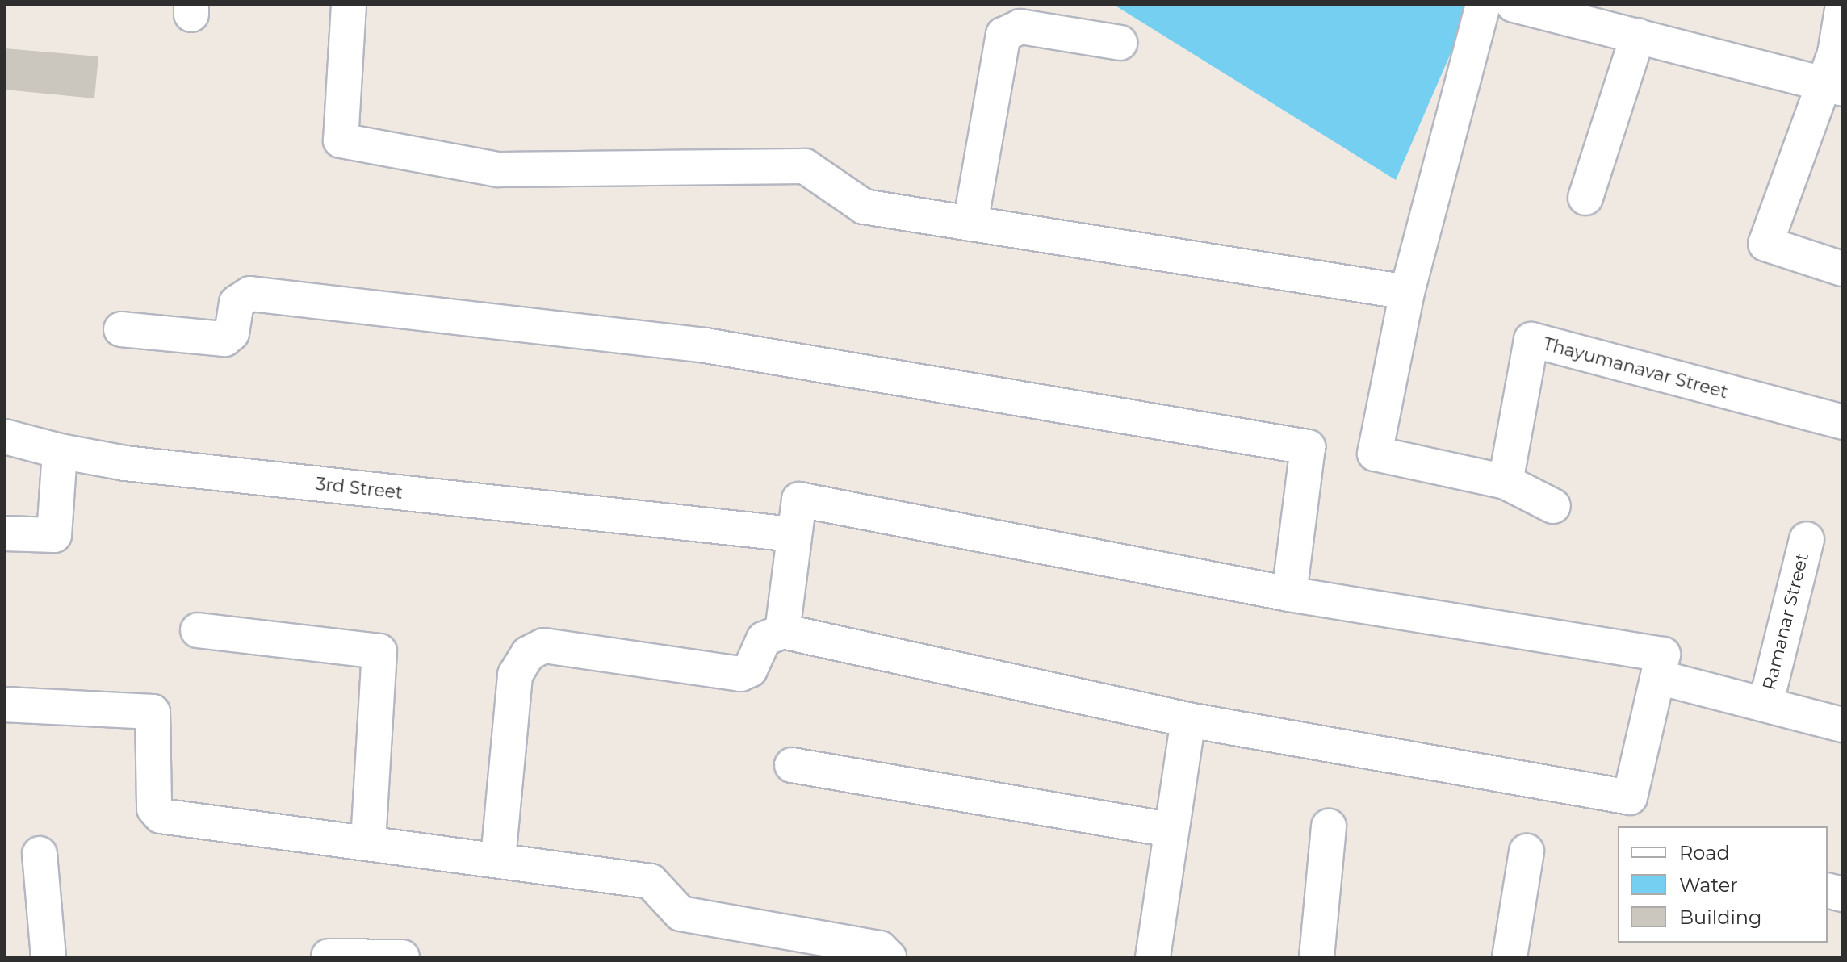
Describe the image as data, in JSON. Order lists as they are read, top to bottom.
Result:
{
  "streets": {
    "street": ["Thayumanavar Street", "3rd Street", "Ramanar Street"]
  },
  "legend": ["Road", "Water", "Building"]
}
